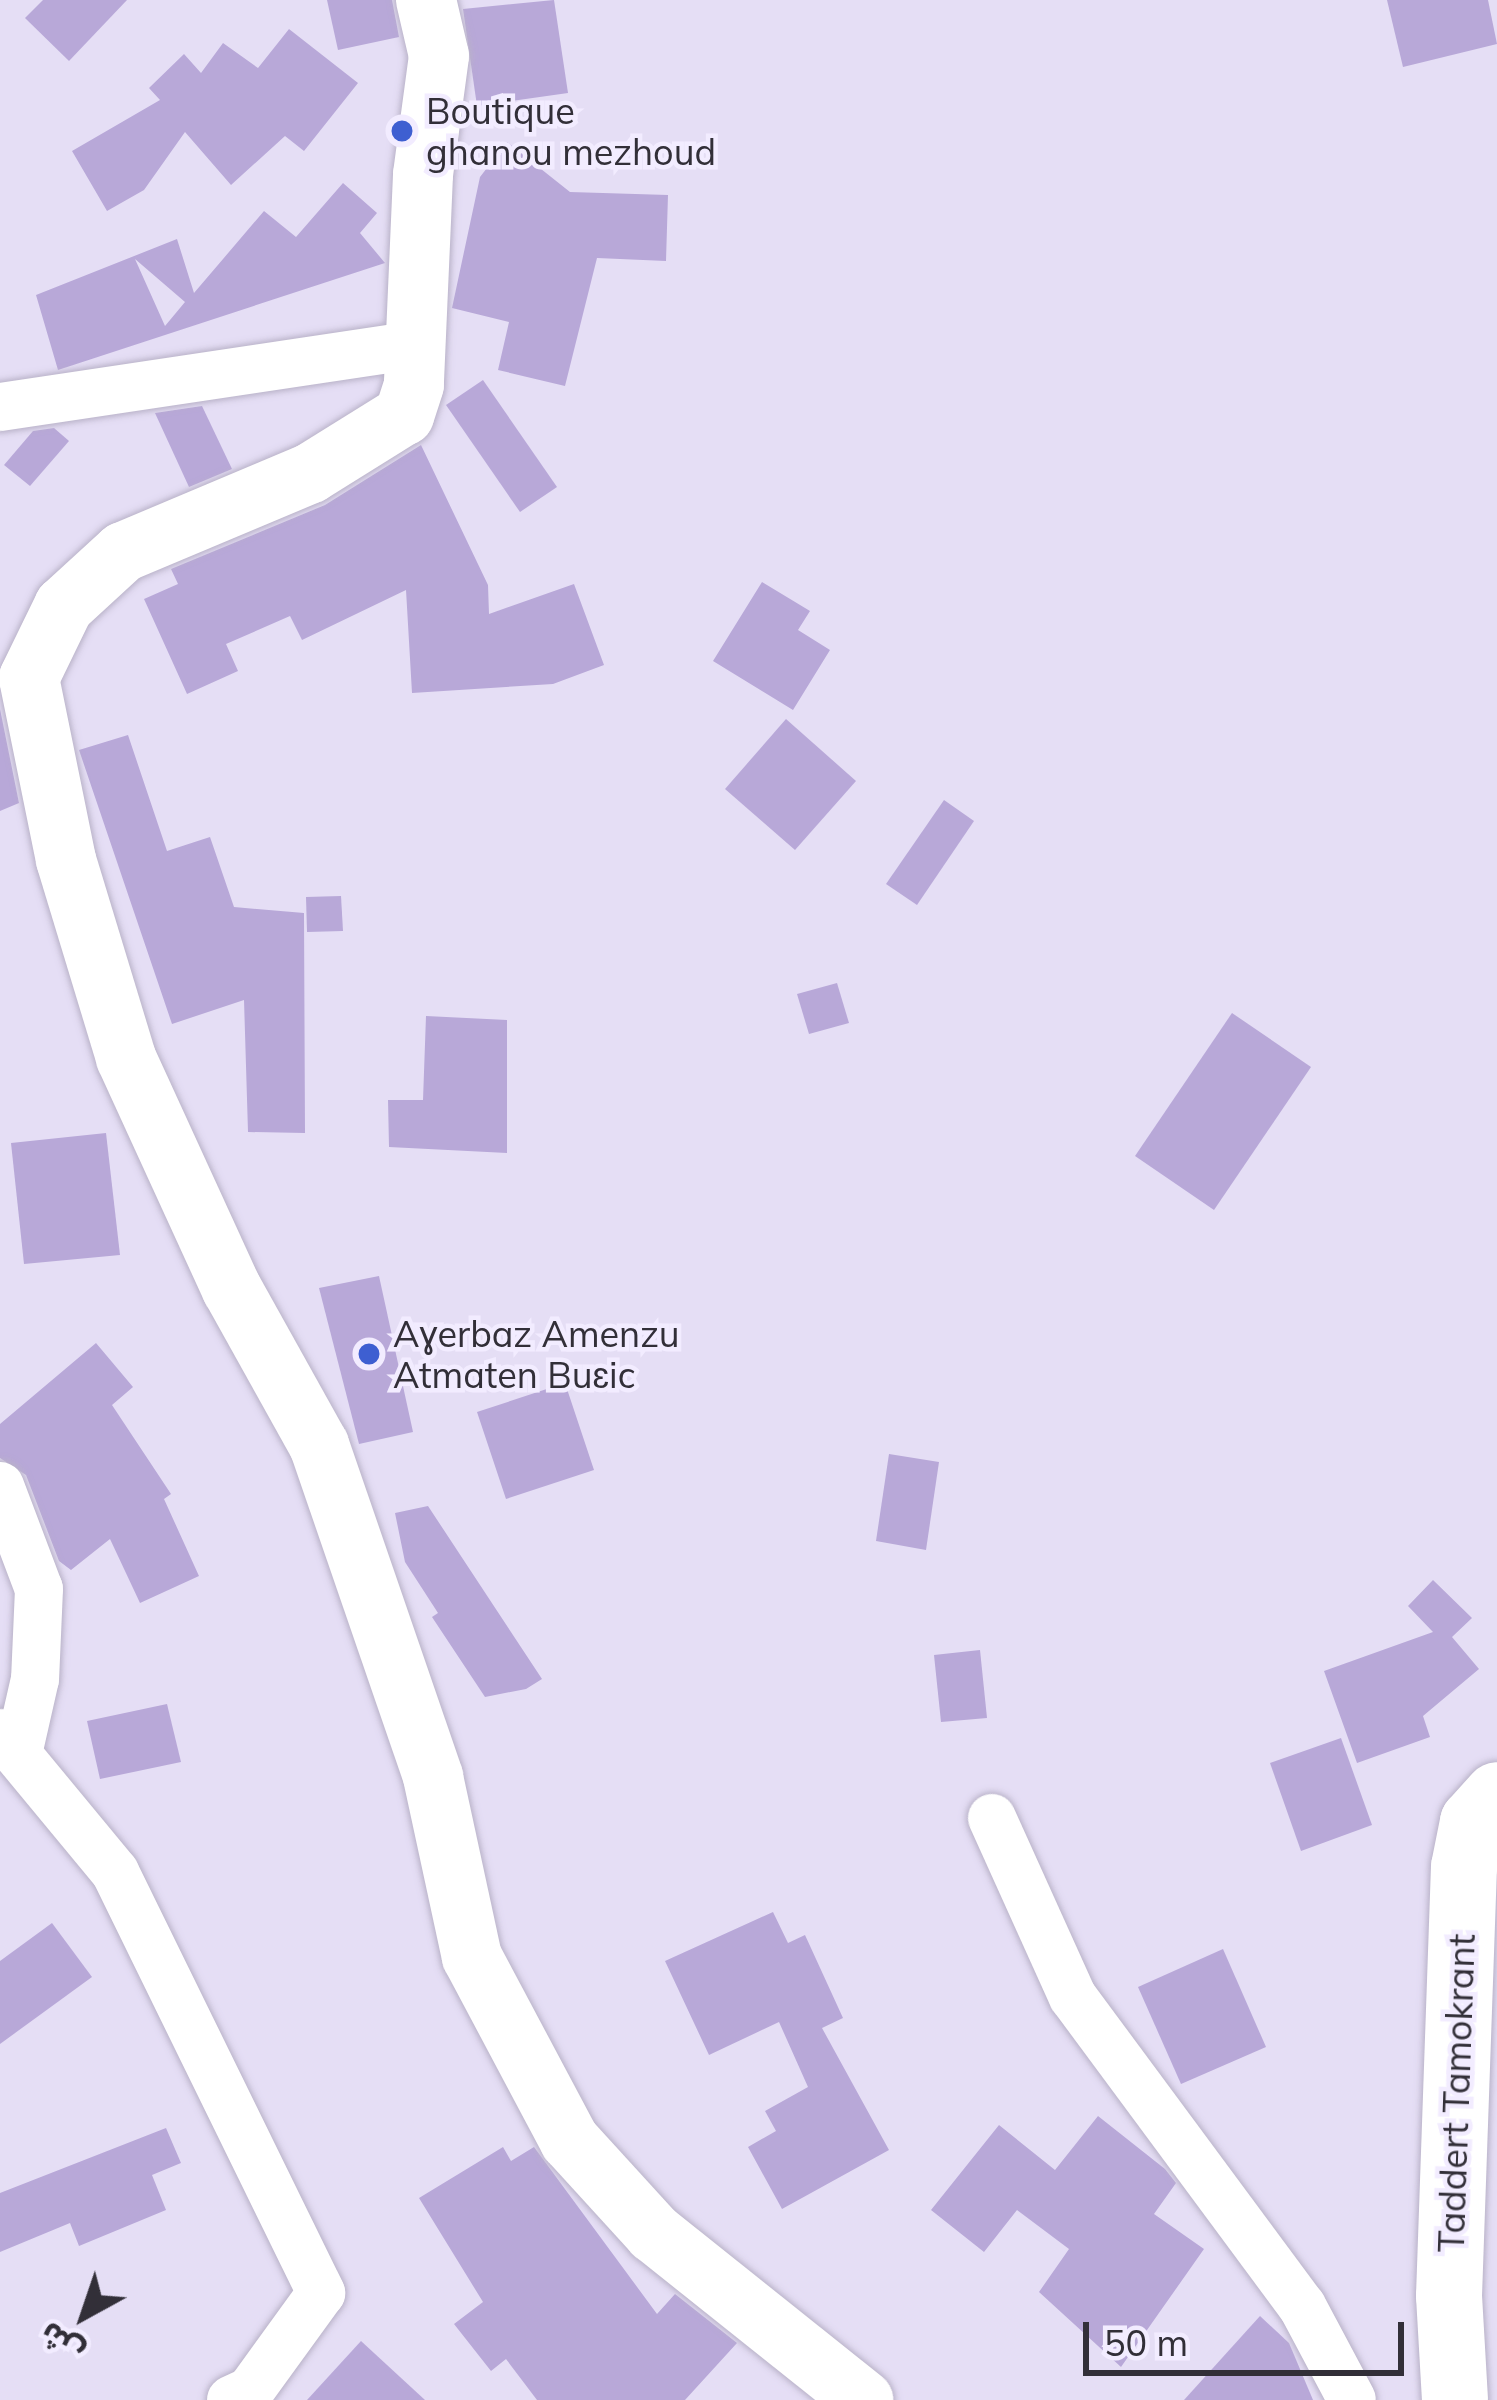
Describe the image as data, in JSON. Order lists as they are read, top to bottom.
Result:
{
  "streets": {
    "main road": ["Taddert Tamokrant"]
  },
  "places": ["Boutique ghanou mezhoud", "Aɣerbaz Amenzu Atmaten Buɛic"],
  "scale_bar": "50 m",
  "north": "bottom left"
}
